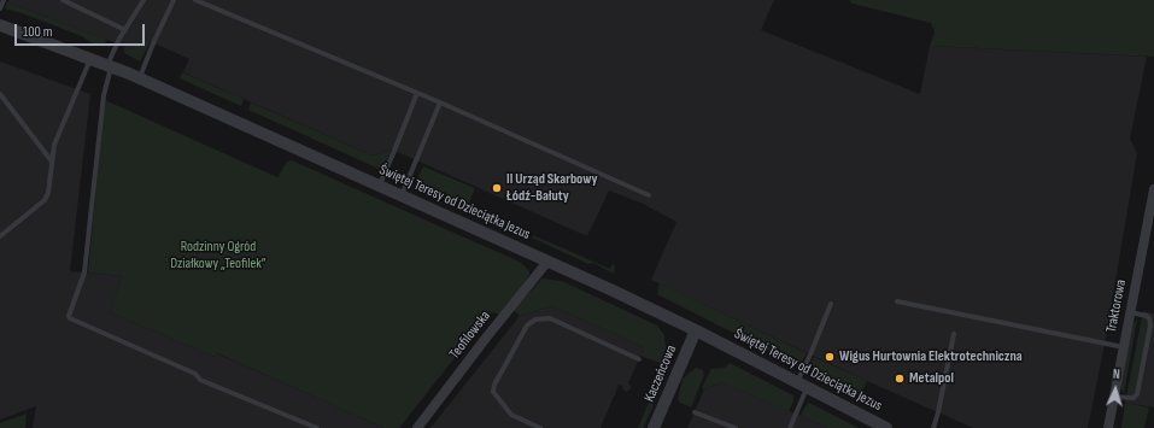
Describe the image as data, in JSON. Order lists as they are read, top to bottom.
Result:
{
  "streets": {
    "street": [
      "Świętej Teresy od Dzieciątka Jezus",
      "Traktorowa",
      "Teofilowska",
      "Kaczeńcowa"
    ]
  },
  "crossings": [
    ["Świętej Teresy od Dzieciątka Jezus", "Teofilowska"],
    ["Świętej Teresy od Dzieciątka Jezus", "Kaczeńcowa"]
  ],
  "parks": ["Rodzinny Ogród Działkowy „Teofilek”"],
  "places": ["II Urząd Skarbowy Łódź-Bałuty", "Wigus Hurtownia Elektrotechniczna", "Metalpol"],
  "scale_bar": "100 m",
  "north": "top"
}
